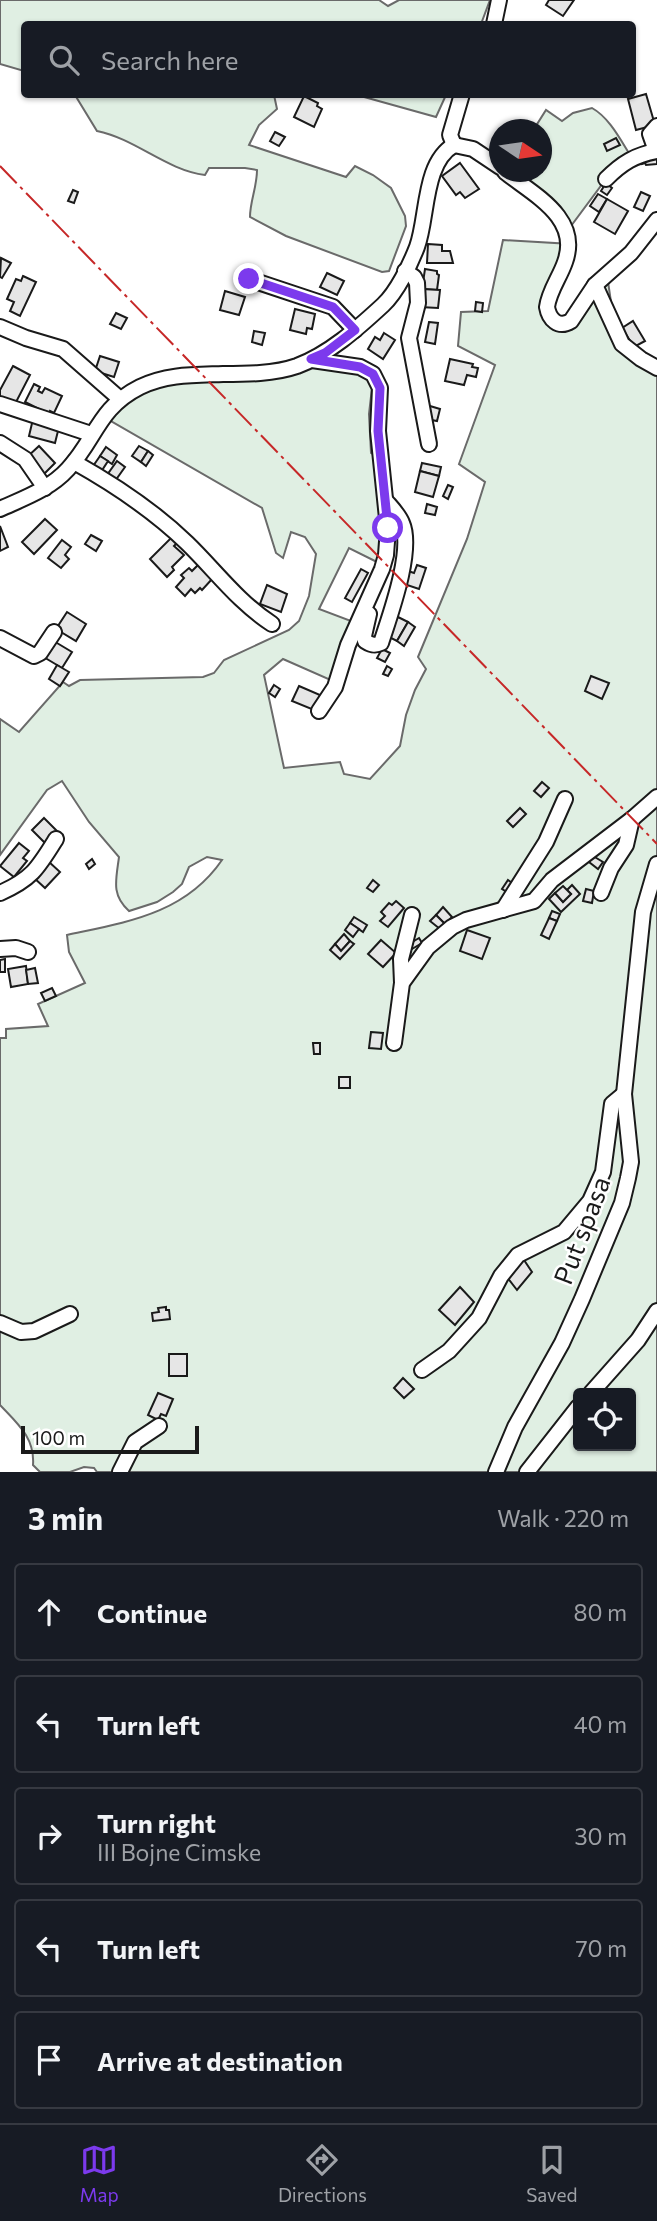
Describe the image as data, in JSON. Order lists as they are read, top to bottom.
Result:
{
  "streets": {
    "street": ["Put spasa"]
  },
  "scale_bar": "100 m",
  "north": "right",
  "page": {
    "search": "Search here",
    "scale": "100 m",
    "heading": ["3 min", "Walk · 220 m"],
    "list": [
      ["Continue", "80 m"],
      ["Turn left", "40 m"],
      ["Turn right", "III Bojne Cimske", "30 m"],
      ["Turn left", "70 m"],
      "Arrive at destination"
    ],
    "nav": ["Map", "Directions", "Saved"]
  }
}
